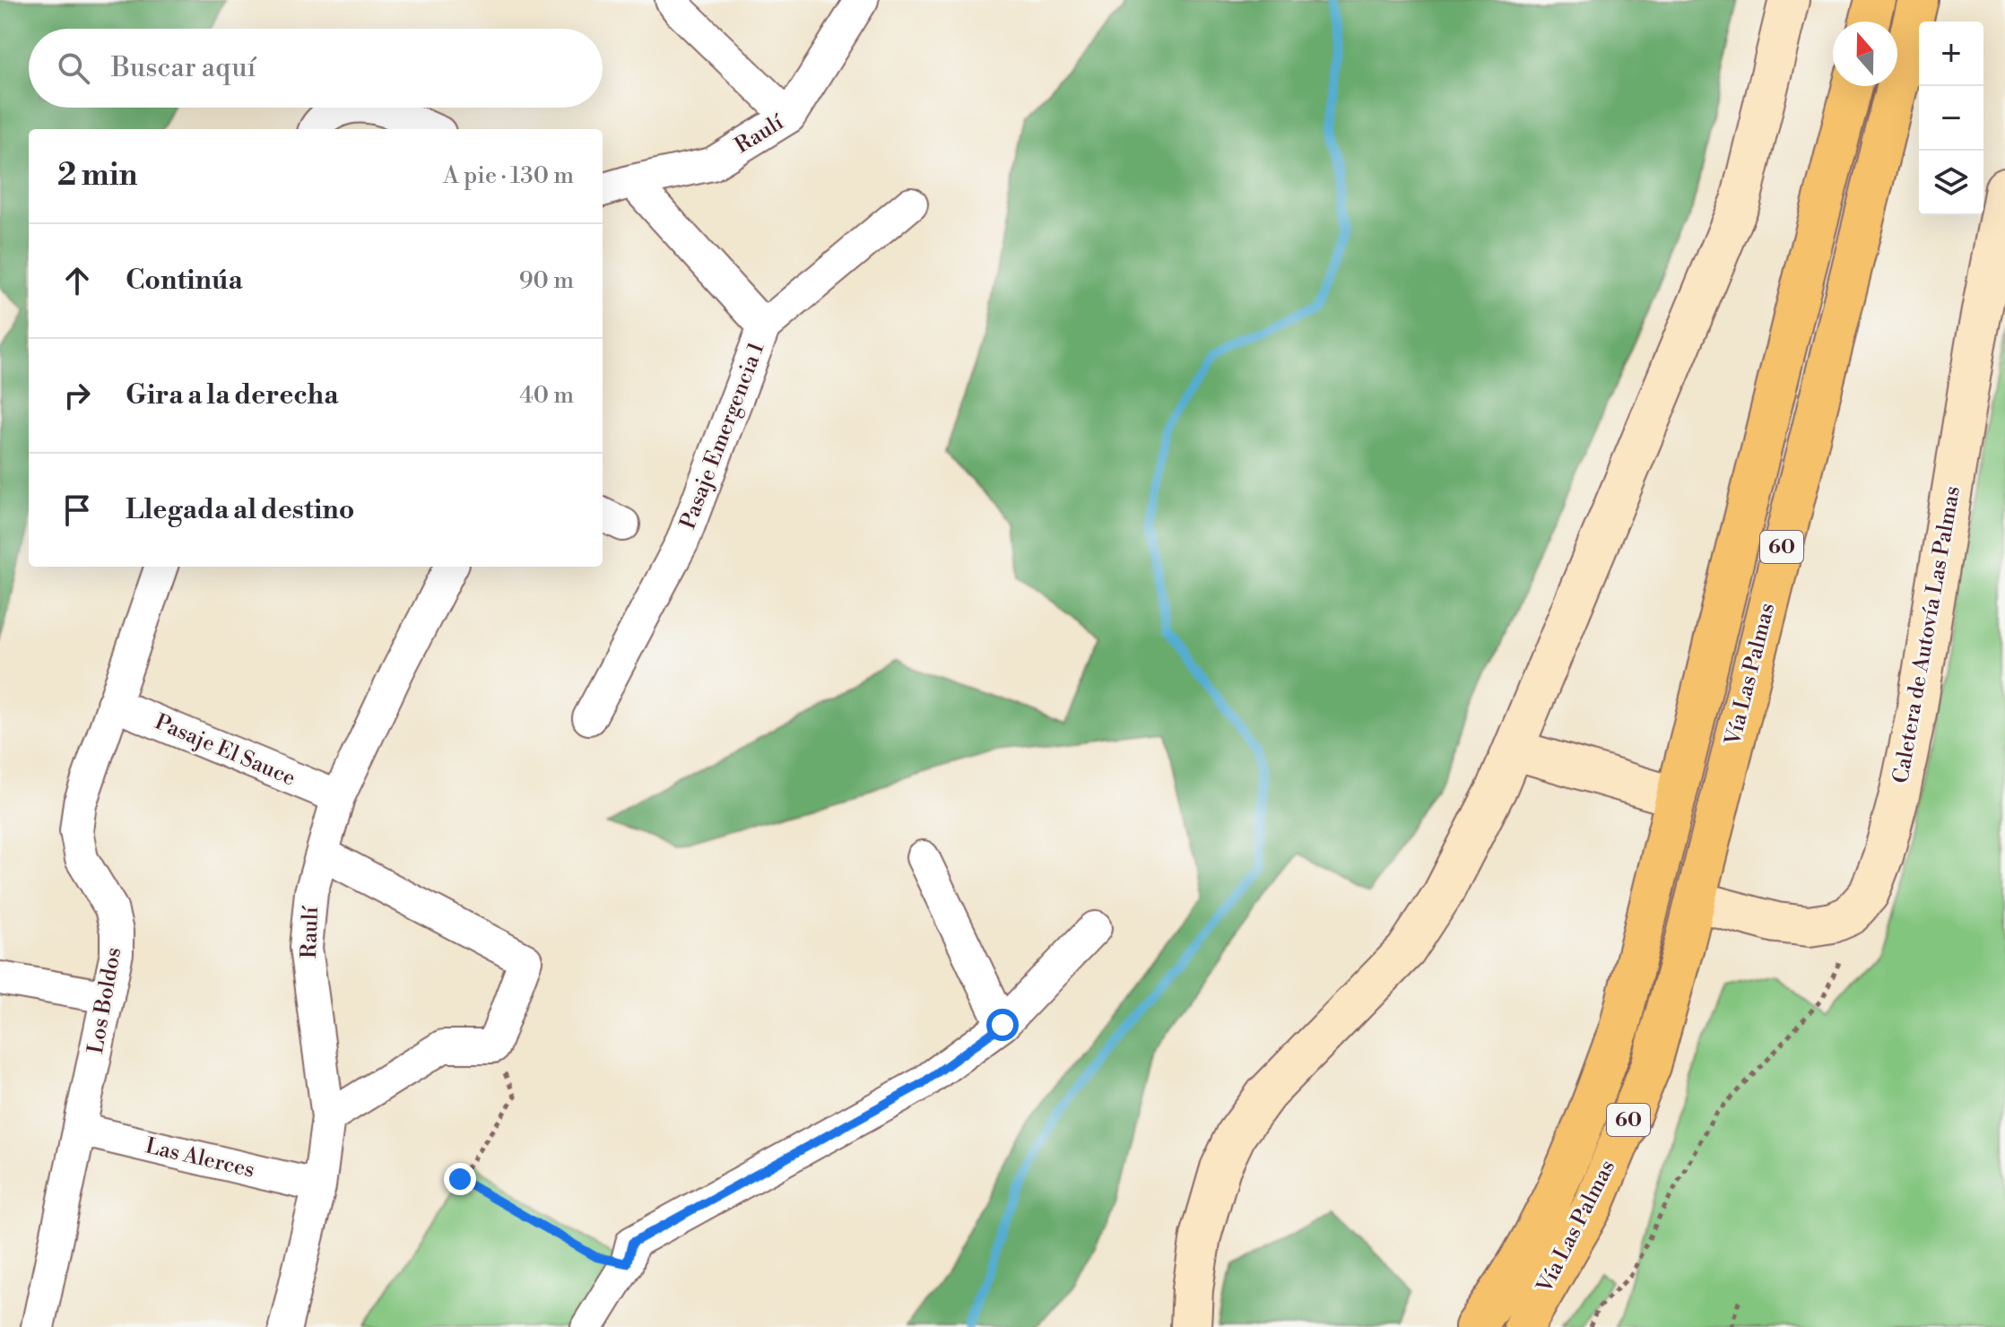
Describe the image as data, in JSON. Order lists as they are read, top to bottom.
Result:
{
  "streets": {
    "highway": ["60", "Vía Las Palmas"],
    "street": [
      "Raulí",
      "Pasaje Emergencia 1",
      "Caletera de Autovía Las Palmas",
      "Pasaje El Sauce",
      "Los Boldos",
      "Las Alerces"
    ]
  },
  "crossings": [
    ["Raulí", "Pasaje Emergencia 1"],
    ["Raulí", "Pasaje El Sauce"],
    ["Raulí", "Las Alerces"],
    ["Pasaje El Sauce", "Los Boldos"],
    ["Los Boldos", "Las Alerces"]
  ],
  "north": "top",
  "page": {
    "map_buttons": ["+", "−"],
    "search": "Buscar aquí",
    "heading": ["2 min", "A pie · 130 m"],
    "list": [
      ["Continúa", "90 m"],
      ["Gira a la derecha", "40 m"],
      "Llegada al destino"
    ]
  }
}
